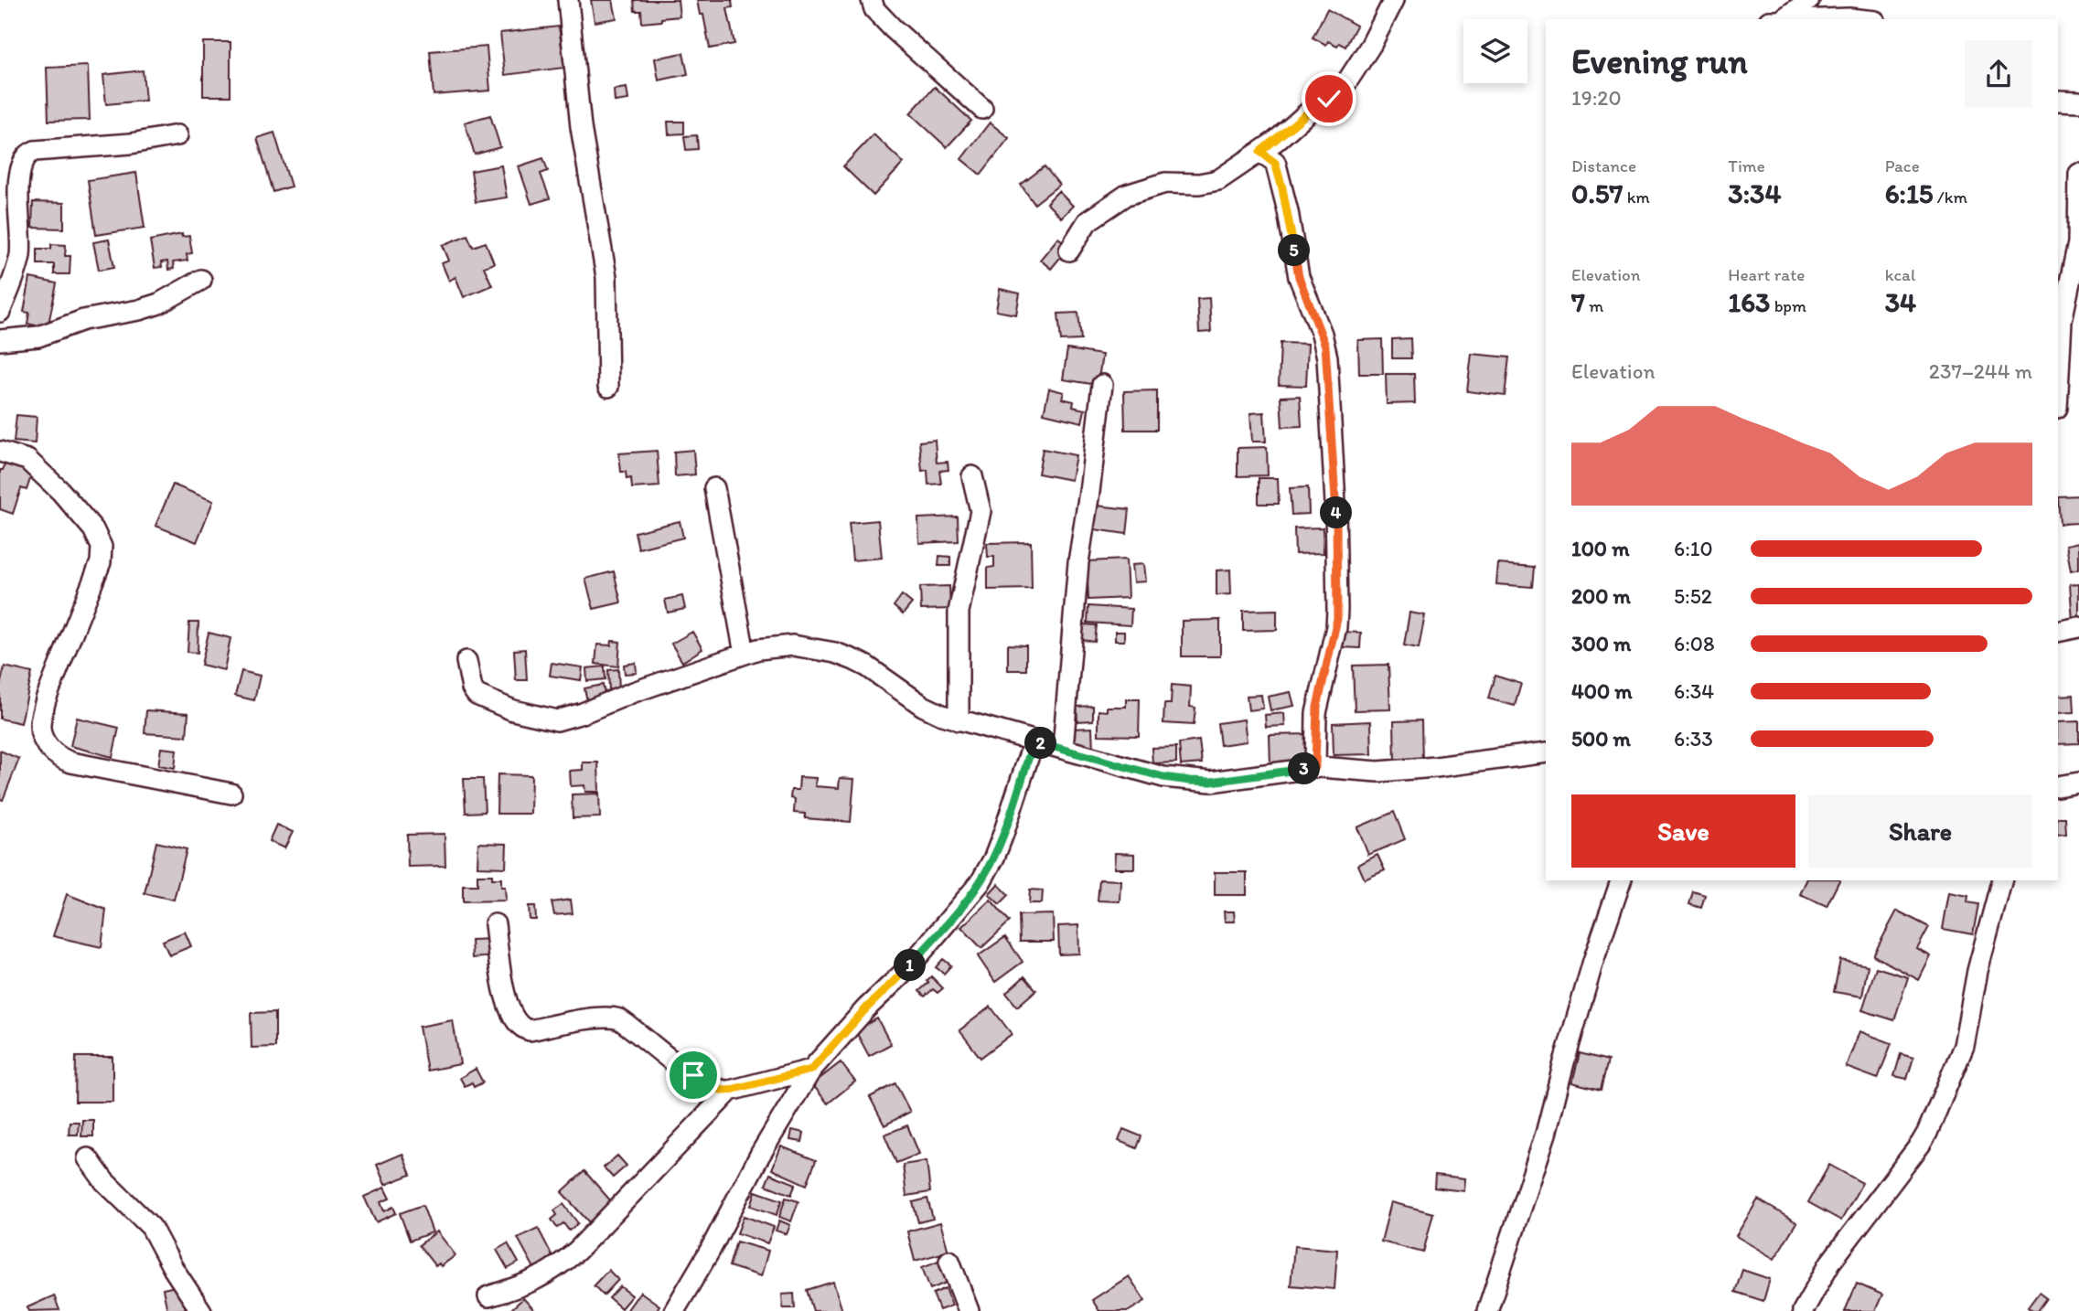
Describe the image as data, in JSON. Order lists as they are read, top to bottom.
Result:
{
  "page": {
    "heading": ["Evening run", "19:20"],
    "stats": [
      ["Distance", "0.57 km"],
      ["Time", "3:34"],
      ["Pace", "6:15 /km"],
      ["Elevation", "7 m"],
      ["Heart rate", "163 bpm"],
      ["kcal", "34"]
    ],
    "pins": [
      "5",
      "4",
      "2",
      "3",
      "1"
    ],
    "chart": ["Elevation", "237–244 m"],
    "list": [
      {
        "name": "100 m",
        "note": "6:10"
      },
      {
        "name": "200 m",
        "note": "5:52"
      },
      {
        "name": "300 m",
        "note": "6:08"
      },
      {
        "name": "400 m",
        "note": "6:34"
      },
      {
        "name": "500 m",
        "note": "6:33"
      }
    ],
    "buttons": ["Save", "Share"]
  }
}
